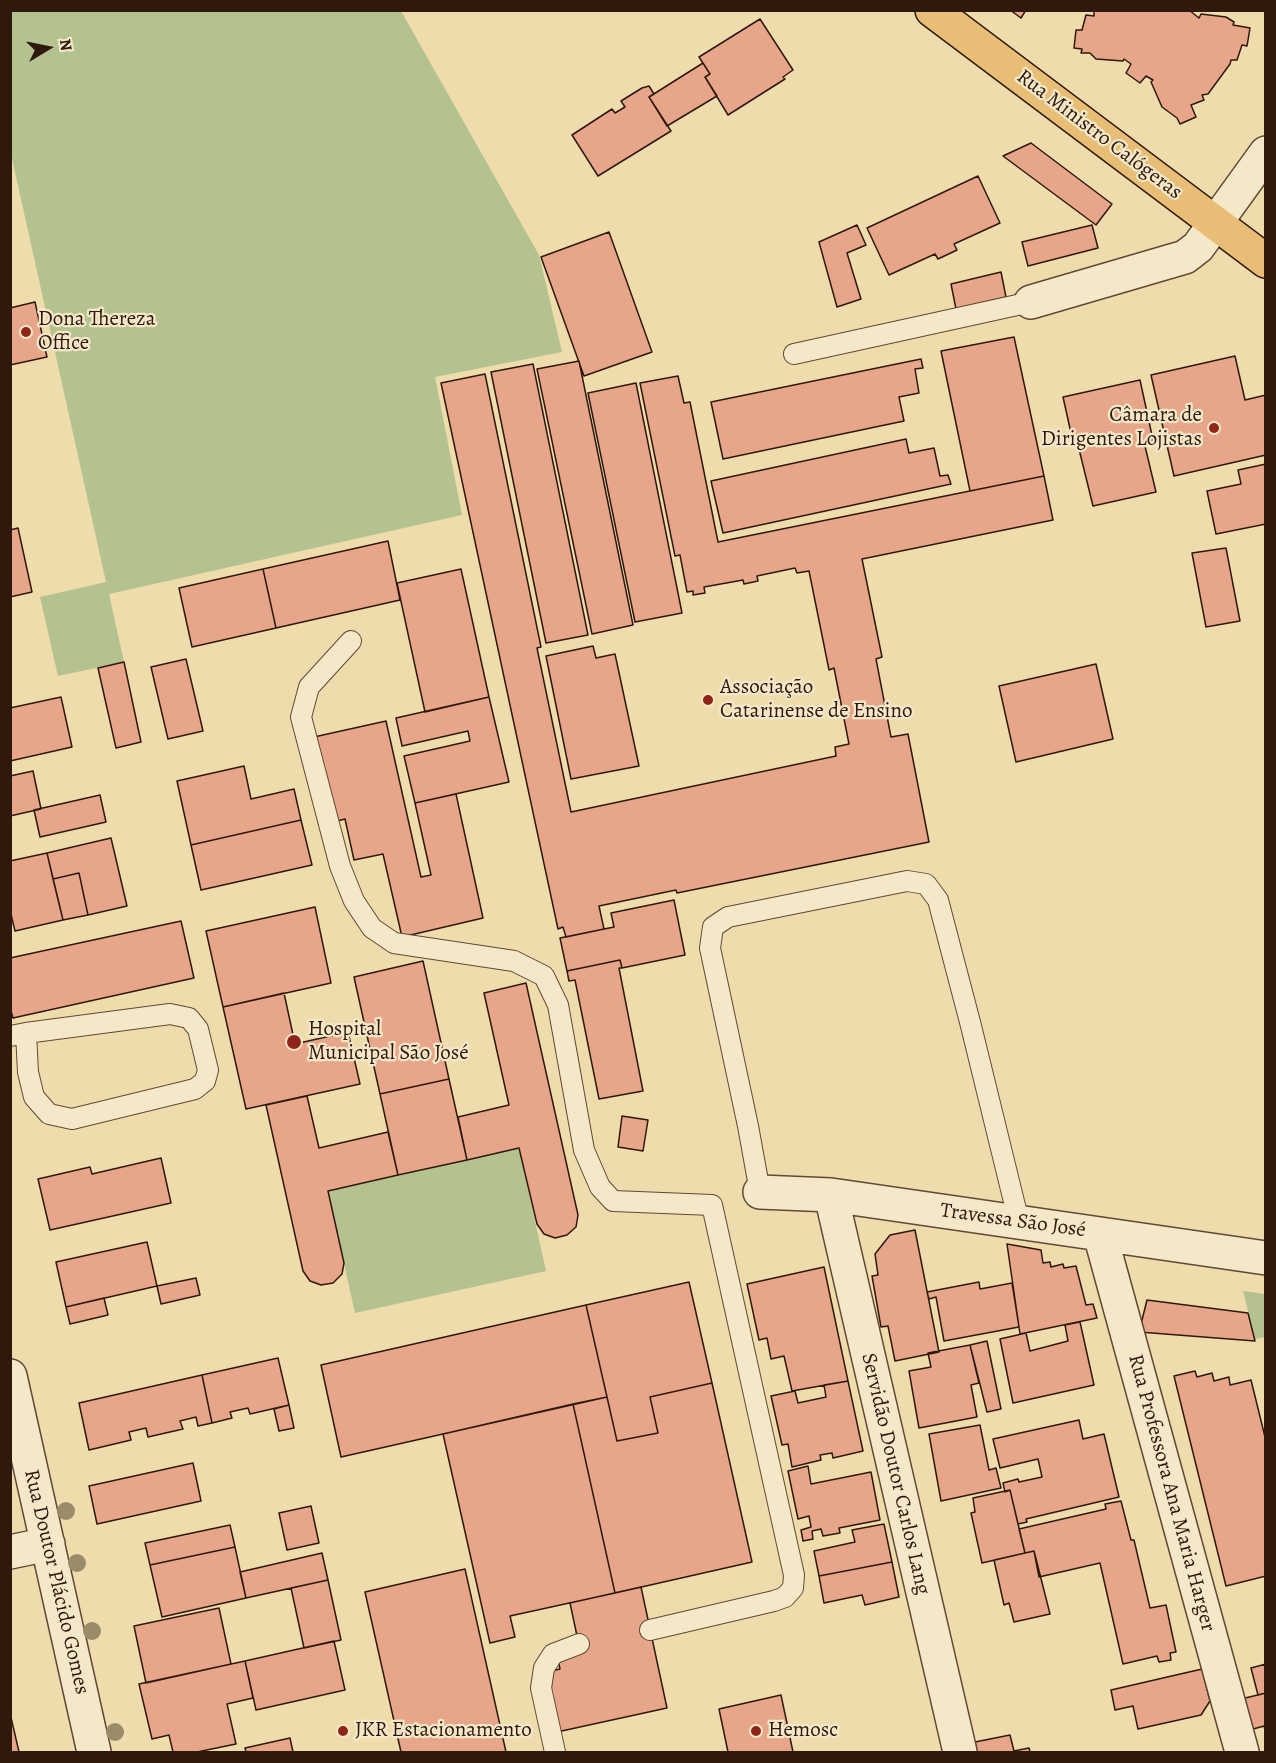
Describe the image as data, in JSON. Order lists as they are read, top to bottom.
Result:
{
  "streets": {
    "main road": ["Rua Ministro Calógeras"],
    "street": [
      "Travessa São José",
      "Servidão Doutor Carlos Lang",
      "Rua Professora Ana Maria Harger",
      "Rua Doutor Plácido Gomes"
    ]
  },
  "crossings": [
    ["Travessa São José", "Servidão Doutor Carlos Lang"],
    ["Travessa São José", "Rua Professora Ana Maria Harger"]
  ],
  "places": [
    "Dona Thereza Office",
    "Câmara de Dirigentes Lojistas",
    "Associação Catarinense de Ensino",
    "Hospital Municipal São José",
    "JKR Estacionamento",
    "Hemosc"
  ],
  "north": "right"
}
